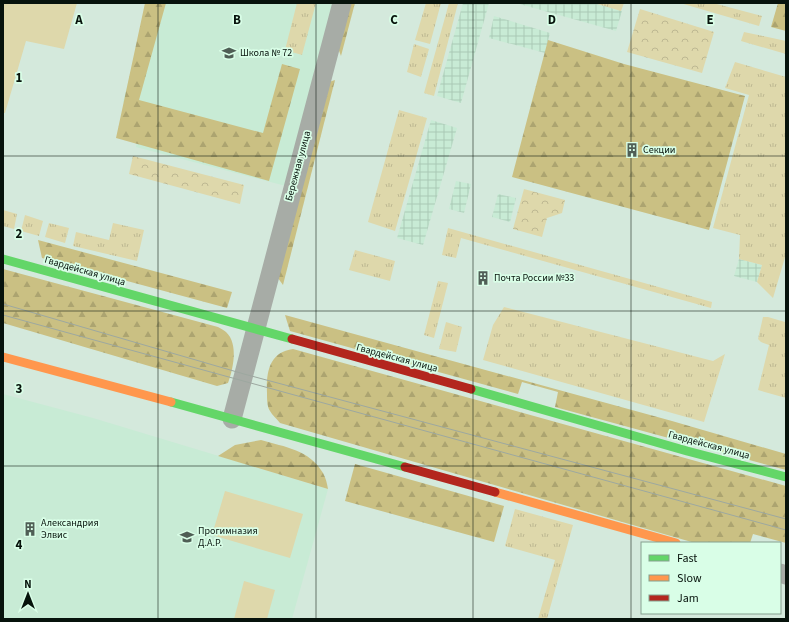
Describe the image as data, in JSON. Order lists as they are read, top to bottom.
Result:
{
  "streets": {
    "street": ["Бережная улица", "Гвардейская улица"]
  },
  "crossings": [
    ["Бережная улица", "Гвардейская улица"]
  ],
  "places": {
    "school or university": ["Школа № 72", "Прогимназия Д.А.Р."],
    "building": ["Секции", "Почта России №33", "Александрия Элвис"]
  },
  "legend": ["Fast", "Slow", "Jam"],
  "north": "top",
  "grid": {
    "columns": [
      "A",
      "B",
      "C",
      "D",
      "E"
    ],
    "rows": [
      "1",
      "2",
      "3",
      "4"
    ]
  }
}
